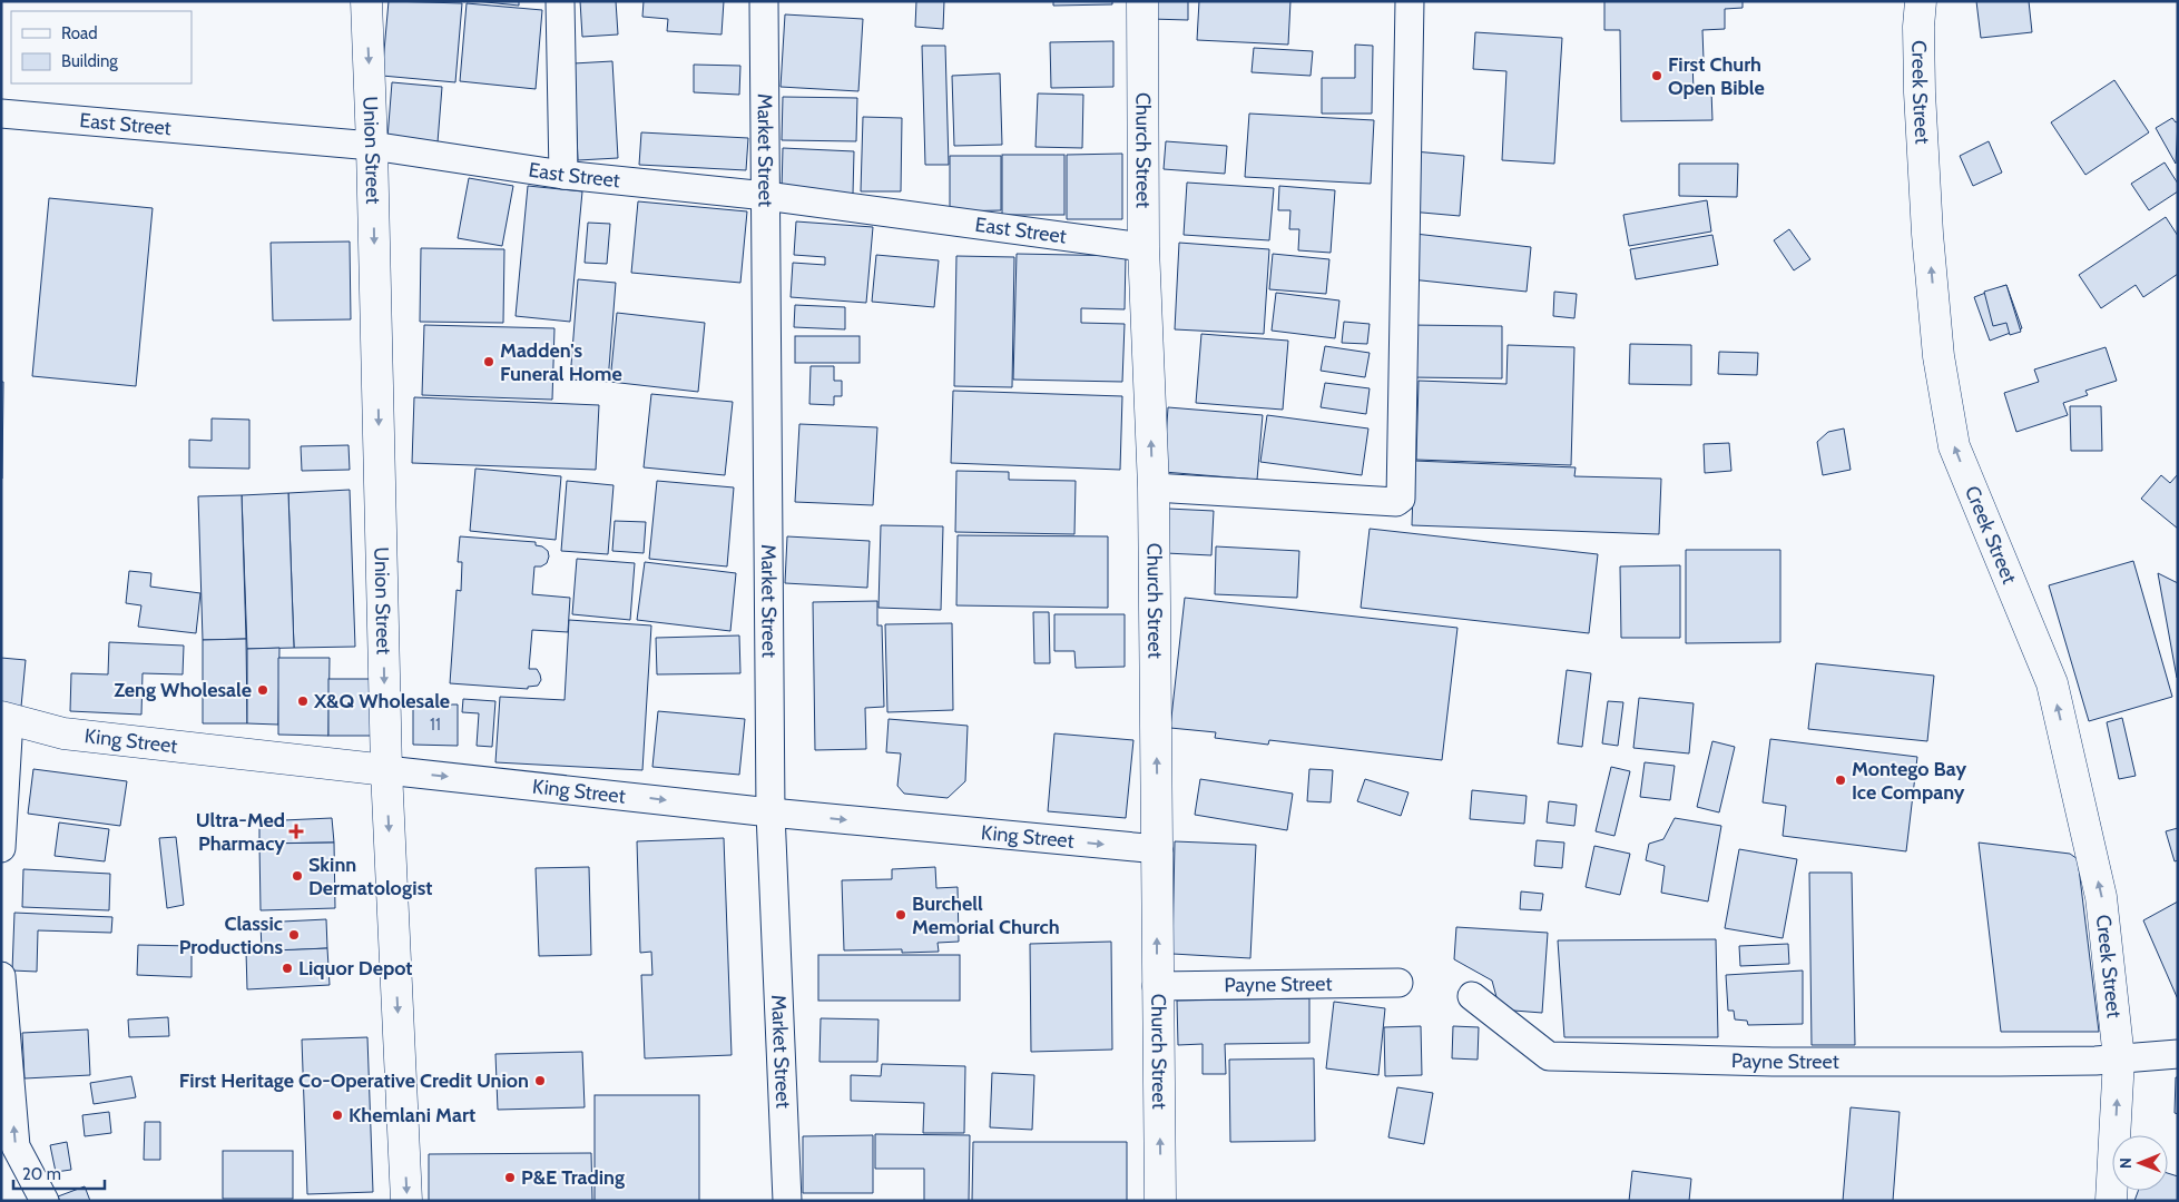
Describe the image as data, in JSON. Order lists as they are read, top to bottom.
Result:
{
  "streets": {
    "street": [
      "Creek Street",
      "East Street",
      "Union Street",
      "Market Street",
      "Church Street",
      "King Street",
      "Payne Street"
    ]
  },
  "crossings": [
    ["Creek Street", "Payne Street"],
    ["East Street", "Union Street"],
    ["East Street", "Market Street"],
    ["East Street", "Church Street"],
    ["Union Street", "King Street"],
    ["Market Street", "King Street"],
    ["Church Street", "King Street"],
    ["Church Street", "Payne Street"]
  ],
  "one_way": [
    "Creek Street",
    "Union Street",
    "Church Street",
    "King Street"
  ],
  "places": {
    "other": [
      "First Churh Open Bible",
      "Madden's Funeral Home",
      "Zeng Wholesale",
      "X&Q Wholesale",
      "Montego Bay Ice Company",
      "Skinn Dermatologist",
      "Burchell Memorial Church",
      "Classic Productions",
      "Liquor Depot",
      "First Heritage Co-Operative Credit Union",
      "Khemlani Mart",
      "P&E Trading"
    ],
    "health": ["Ultra-Med Pharmacy"]
  },
  "house_numbers": ["11"],
  "legend": ["Road", "Building"],
  "scale_bar": "20 m",
  "north": "left"
}
